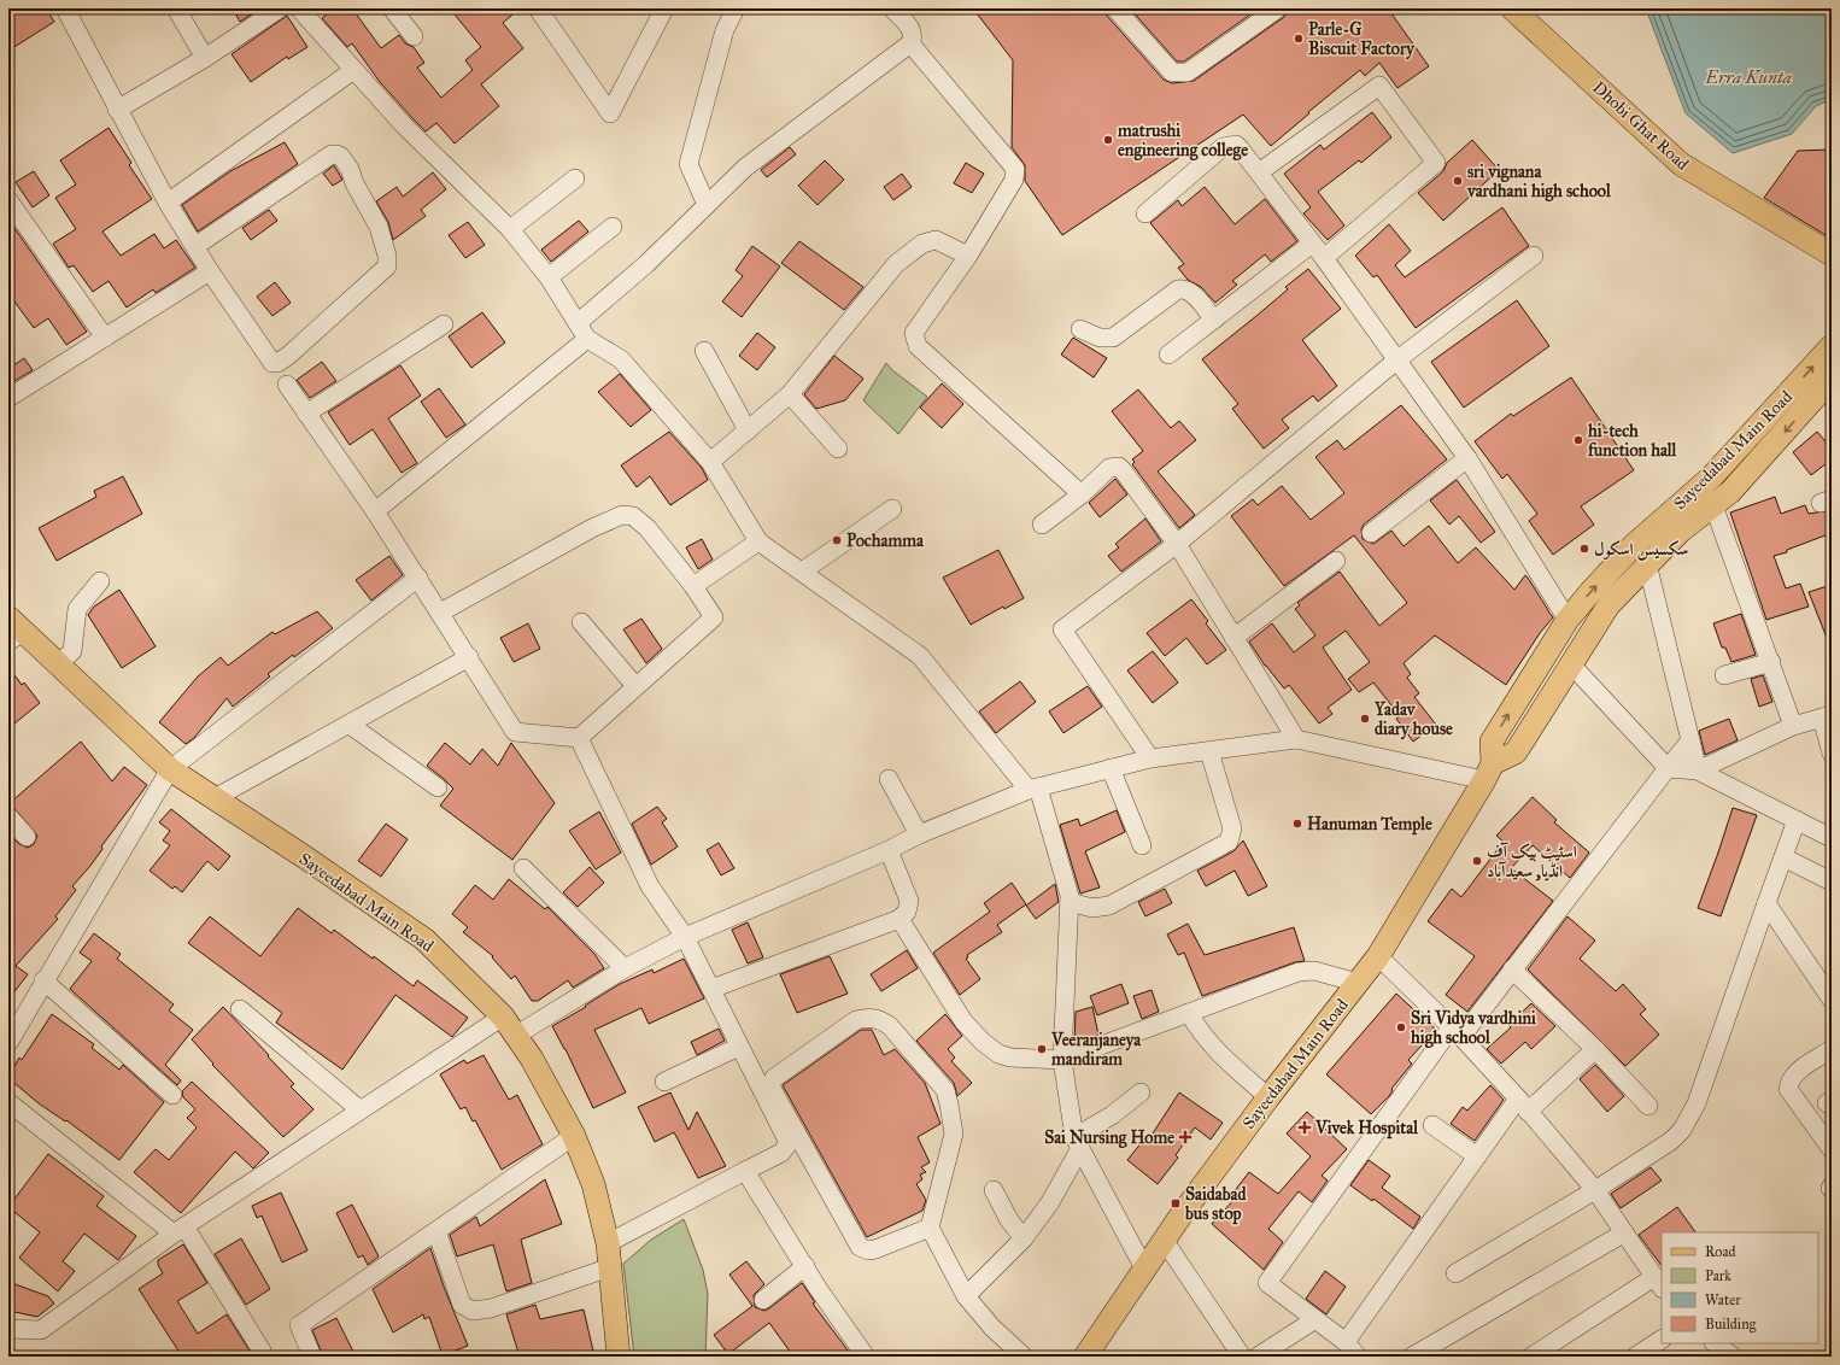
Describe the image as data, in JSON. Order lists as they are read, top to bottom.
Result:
{
  "streets": {
    "main road": ["Dhobi Ghat Road", "Sayeedabad Main Road"]
  },
  "water": ["Erra Kunta"],
  "places": {
    "other": [
      "Parle-G Biscuit Factory",
      "matrushi engineering college",
      "sri vignana vardhani high school",
      "hi-tech function hall",
      "Pochamma",
      "سکسیس اسکول",
      "Yadav diary house",
      "Hanuman Temple",
      "اسٹیٹ بیک آف انڈیا, سعیدآباد",
      "Sri Vidya vardhini high school",
      "Veeranjaneya mandiram"
    ],
    "health": ["Vivek Hospital", "Sai Nursing Home"],
    "transit": ["Saidabad bus stop"]
  },
  "legend": [
    "Road",
    "Park",
    "Water",
    "Building"
  ]
}
